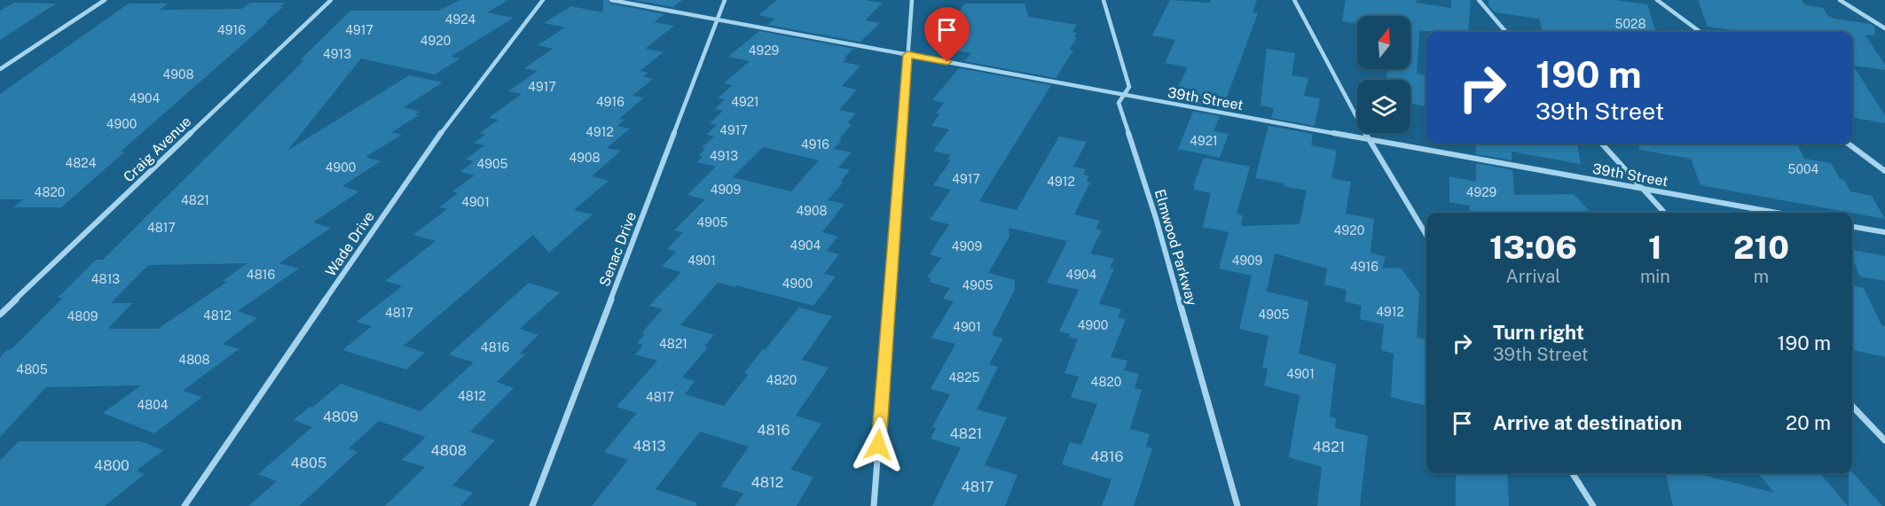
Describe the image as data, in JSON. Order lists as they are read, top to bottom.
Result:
{
  "streets": {
    "street": [
      "39th Street",
      "Craig Avenue",
      "Wade Drive",
      "Elmwood Parkway",
      "Senac Drive"
    ]
  },
  "crossings": [
    ["39th Street", "Elmwood Parkway"],
    ["39th Street", "Senac Drive"]
  ],
  "house_numbers": [
    "4924",
    "5028",
    "4916",
    "4917",
    "4920",
    "4929",
    "4913",
    "4908",
    "4917",
    "4904",
    "4916",
    "4921",
    "4900",
    "4917",
    "4912",
    "4921",
    "4916",
    "4913",
    "4908",
    "4824",
    "4905",
    "4900",
    "5004",
    "4917",
    "4912",
    "4909",
    "4820",
    "4929",
    "4821",
    "4901",
    "4908",
    "4905",
    "4817",
    "4920",
    "4904",
    "4909",
    "4901",
    "4909",
    "4916",
    "4816",
    "4904",
    "4813",
    "4900",
    "4905",
    "4912",
    "4817",
    "4905",
    "4812",
    "4809",
    "4900",
    "4901",
    "4821",
    "4816",
    "4808",
    "4805",
    "4901",
    "4825",
    "4820",
    "4820",
    "4812",
    "4817",
    "4804",
    "4809",
    "4816",
    "4821",
    "4813",
    "4821",
    "4808",
    "4816",
    "4805",
    "4800",
    "4812",
    "4817"
  ],
  "north": "top",
  "page": {
    "turn": ["190 m", "39th Street"],
    "eta": [
      "13:06",
      "Arrival",
      "1",
      "min",
      "210",
      "m"
    ],
    "list": [
      {
        "name": "Turn right",
        "note": "39th Street",
        "value": "190 m"
      },
      {
        "name": "Arrive at destination",
        "value": "20 m"
      }
    ]
  }
}
